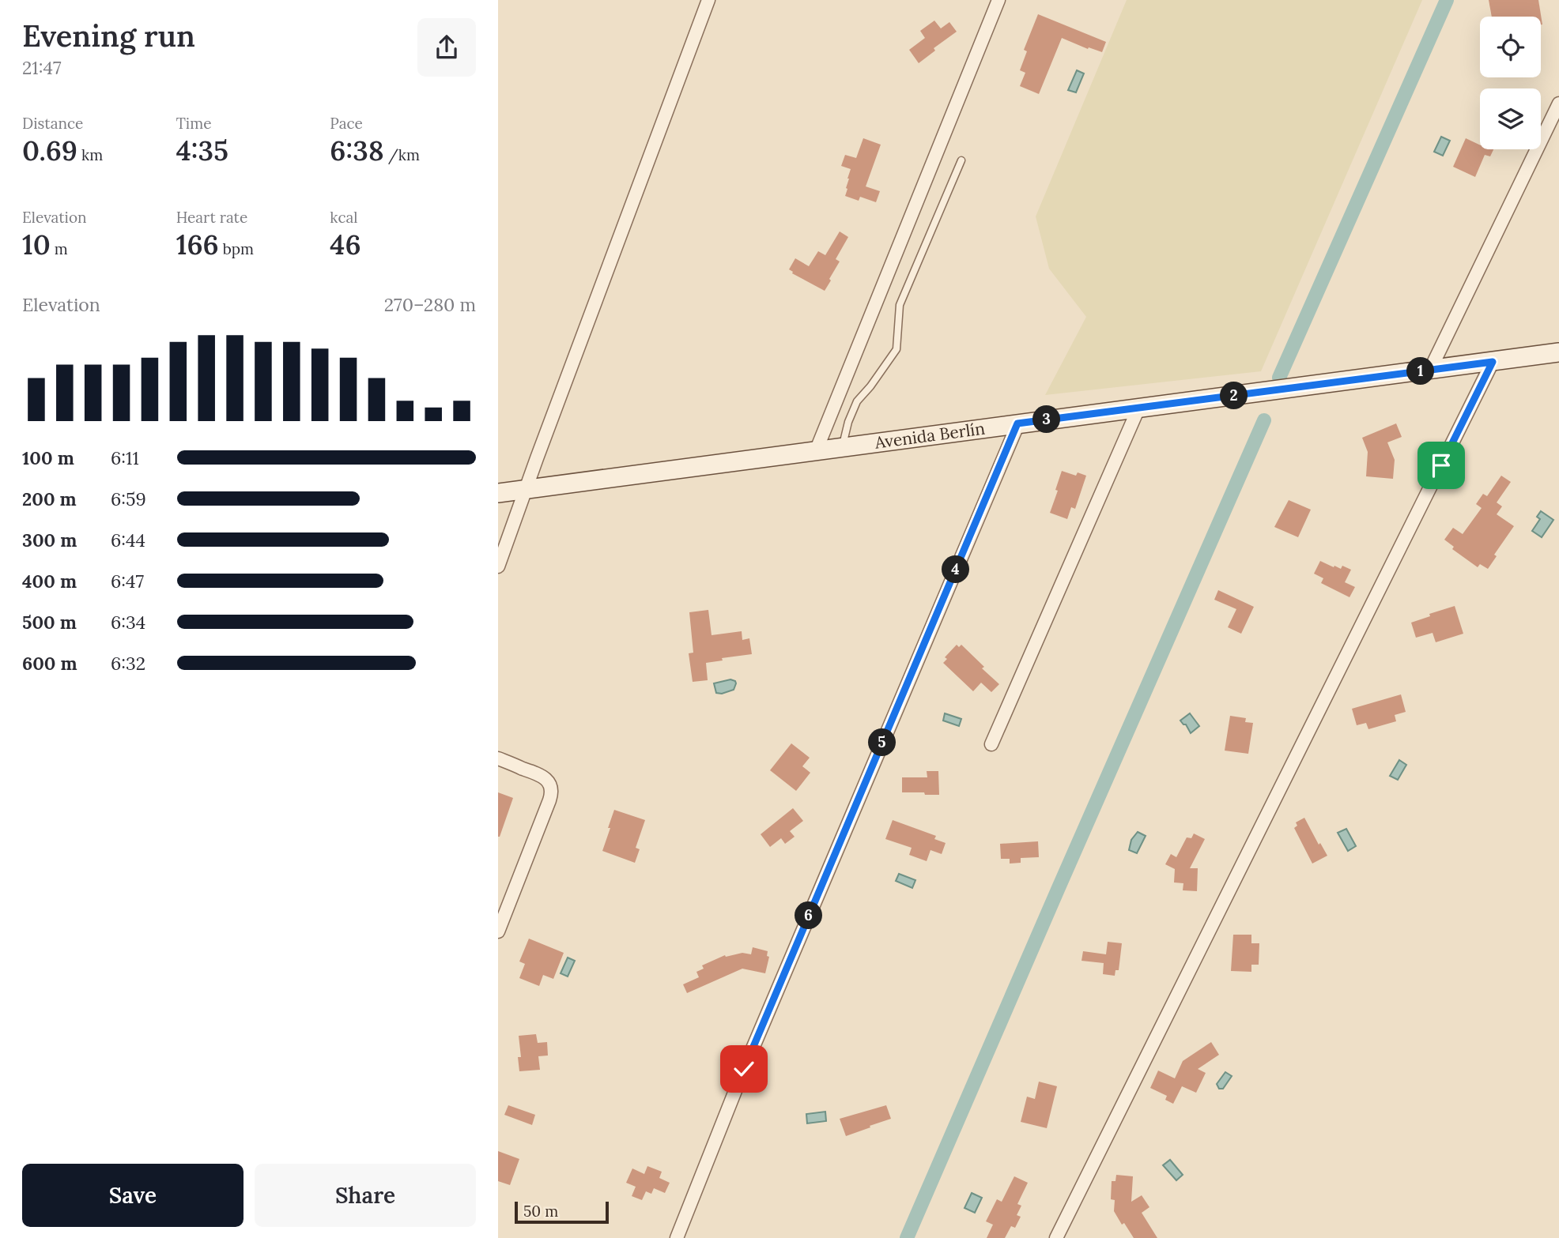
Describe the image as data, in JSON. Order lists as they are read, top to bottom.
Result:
{
  "streets": {
    "street": ["Avenida Berlín"]
  },
  "scale_bar": "50 m",
  "page": {
    "heading": ["Evening run", "21:47"],
    "stats": [
      ["Distance", "0.69 km"],
      ["Time", "4:35"],
      ["Pace", "6:38 /km"],
      ["Elevation", "10 m"],
      ["Heart rate", "166 bpm"],
      ["kcal", "46"]
    ],
    "chart": ["Elevation", "270–280 m"],
    "pins": [
      "1",
      "2",
      "3",
      "4",
      "5",
      "6"
    ],
    "list": [
      {
        "name": "100 m",
        "note": "6:11"
      },
      {
        "name": "200 m",
        "note": "6:59"
      },
      {
        "name": "300 m",
        "note": "6:44"
      },
      {
        "name": "400 m",
        "note": "6:47"
      },
      {
        "name": "500 m",
        "note": "6:34"
      },
      {
        "name": "600 m",
        "note": "6:32"
      }
    ],
    "buttons": ["Save", "Share"],
    "scale": "50 m"
  }
}
